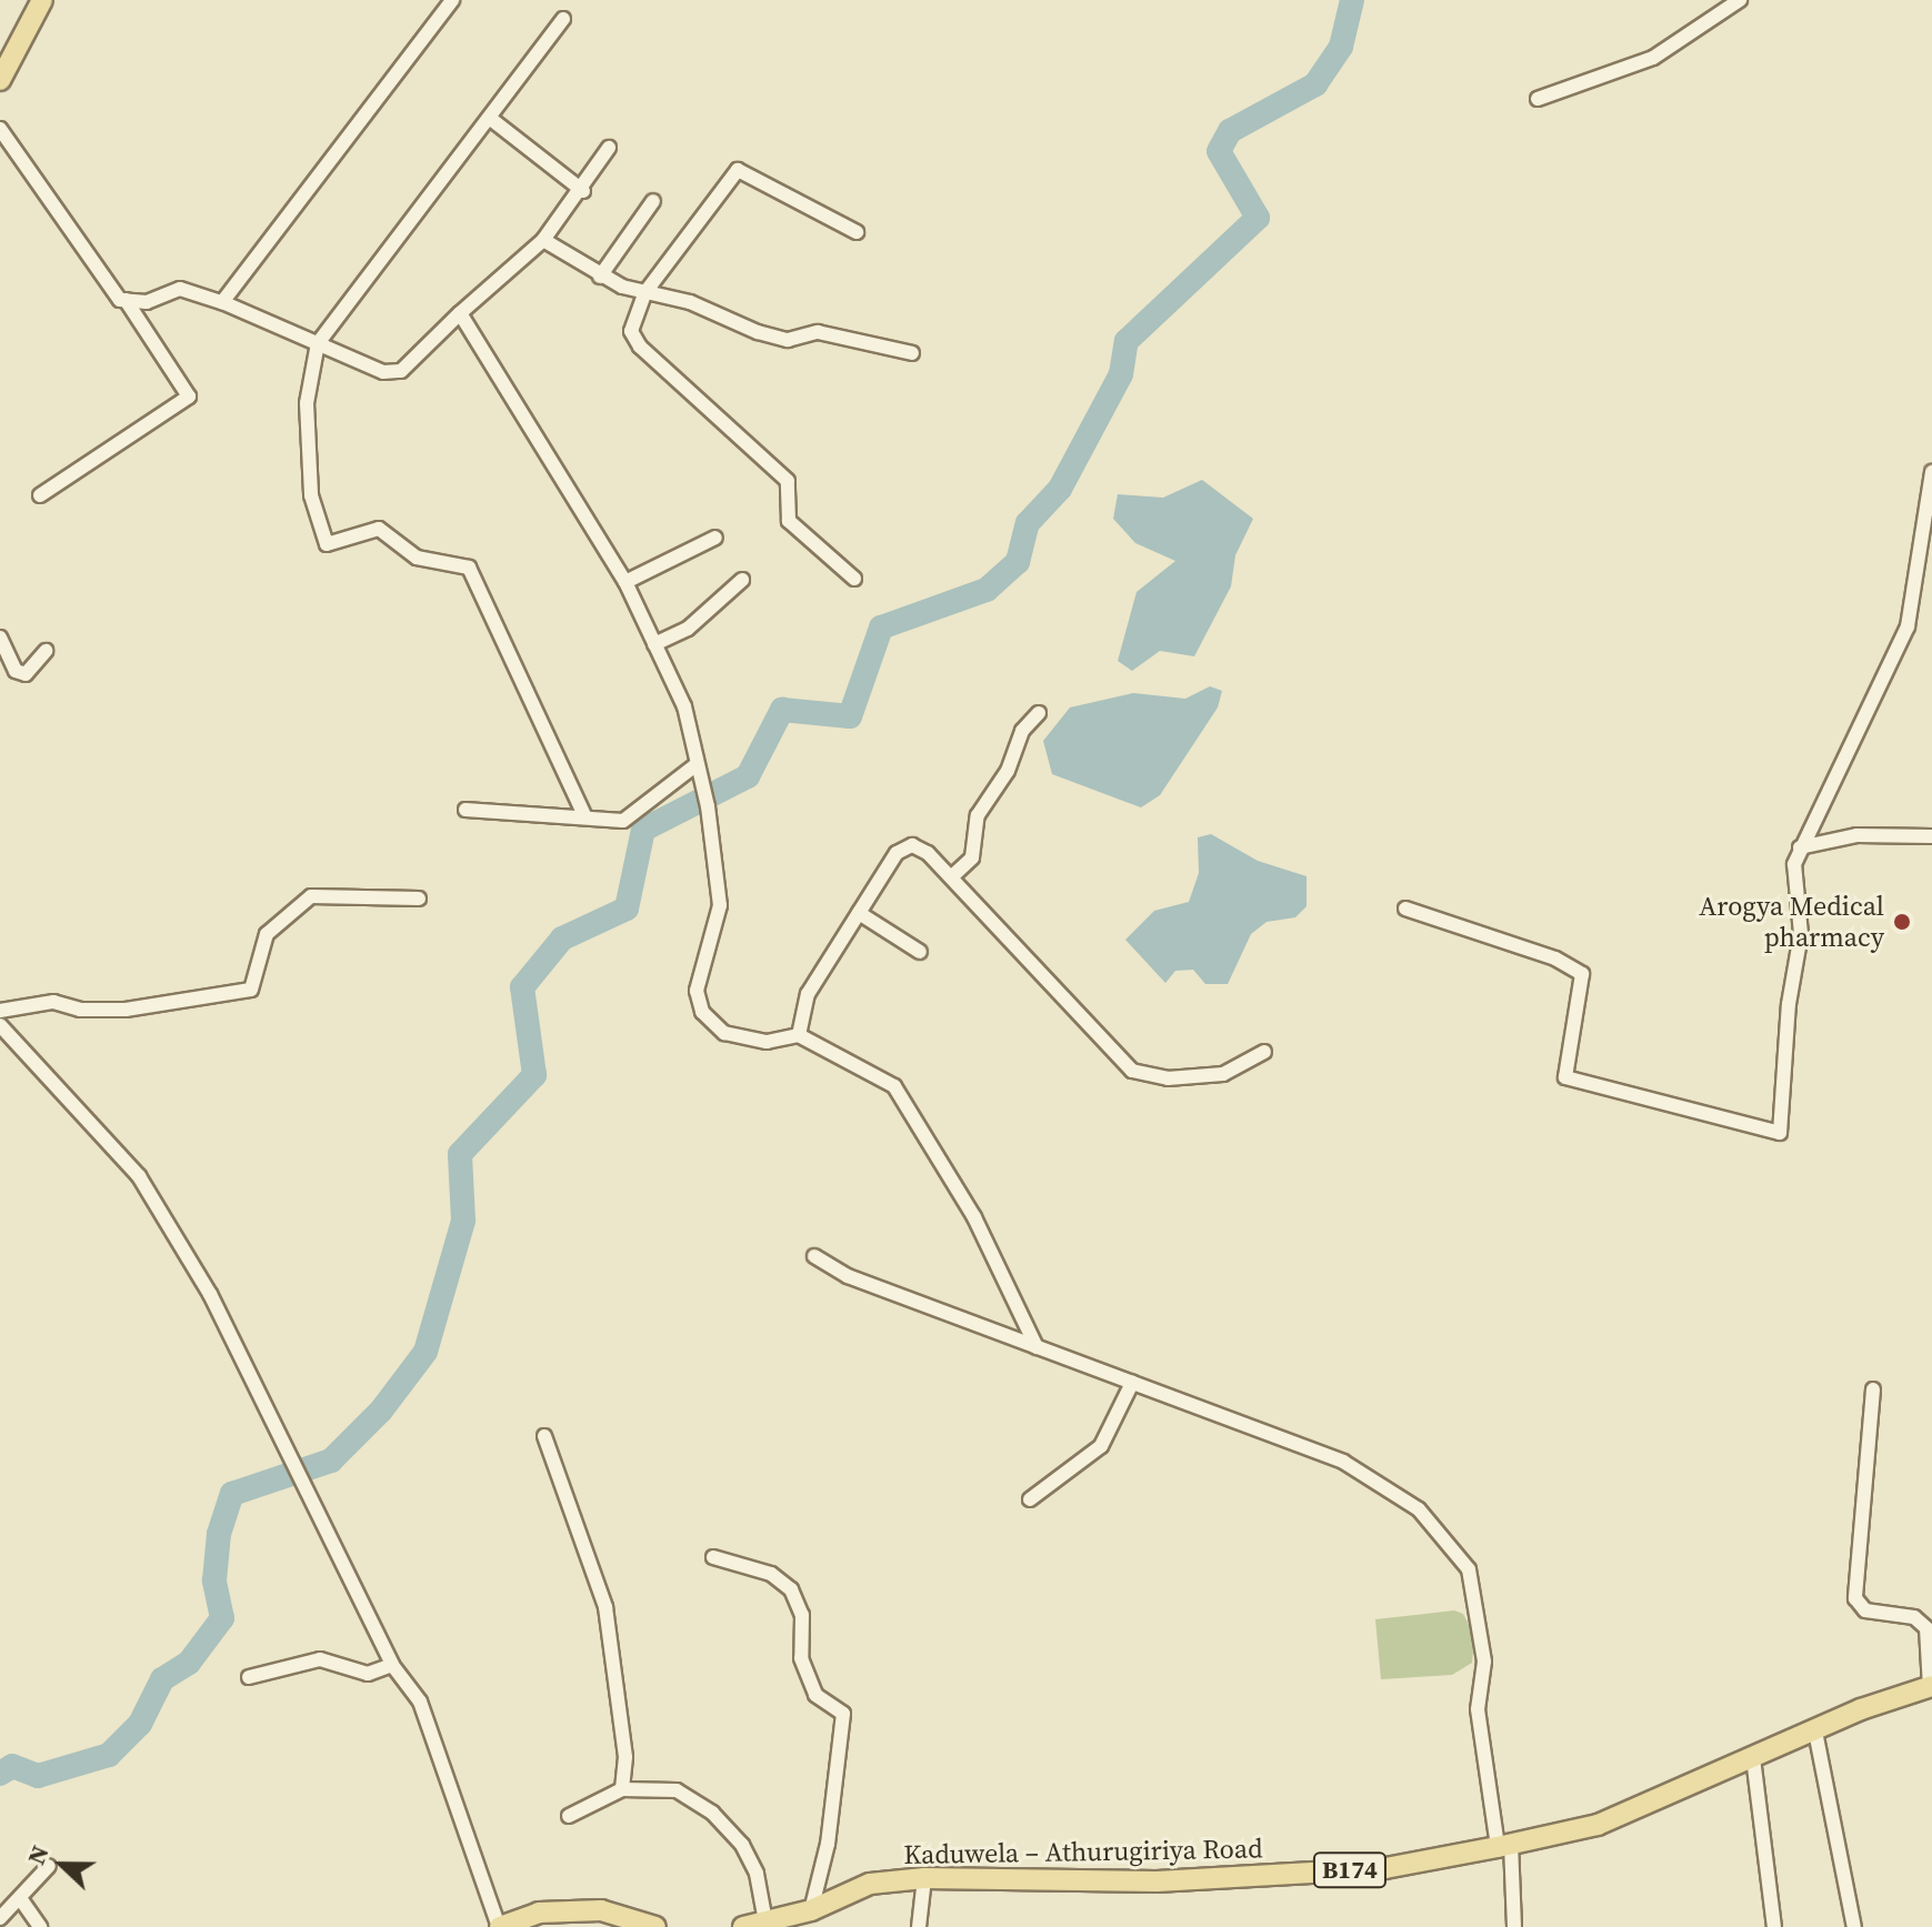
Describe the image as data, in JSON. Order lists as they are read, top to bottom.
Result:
{
  "streets": {
    "main road": ["Kaduwela – Athurugiriya Road", "B174"]
  },
  "places": ["Arogya Medical pharmacy"],
  "north": "left"
}
